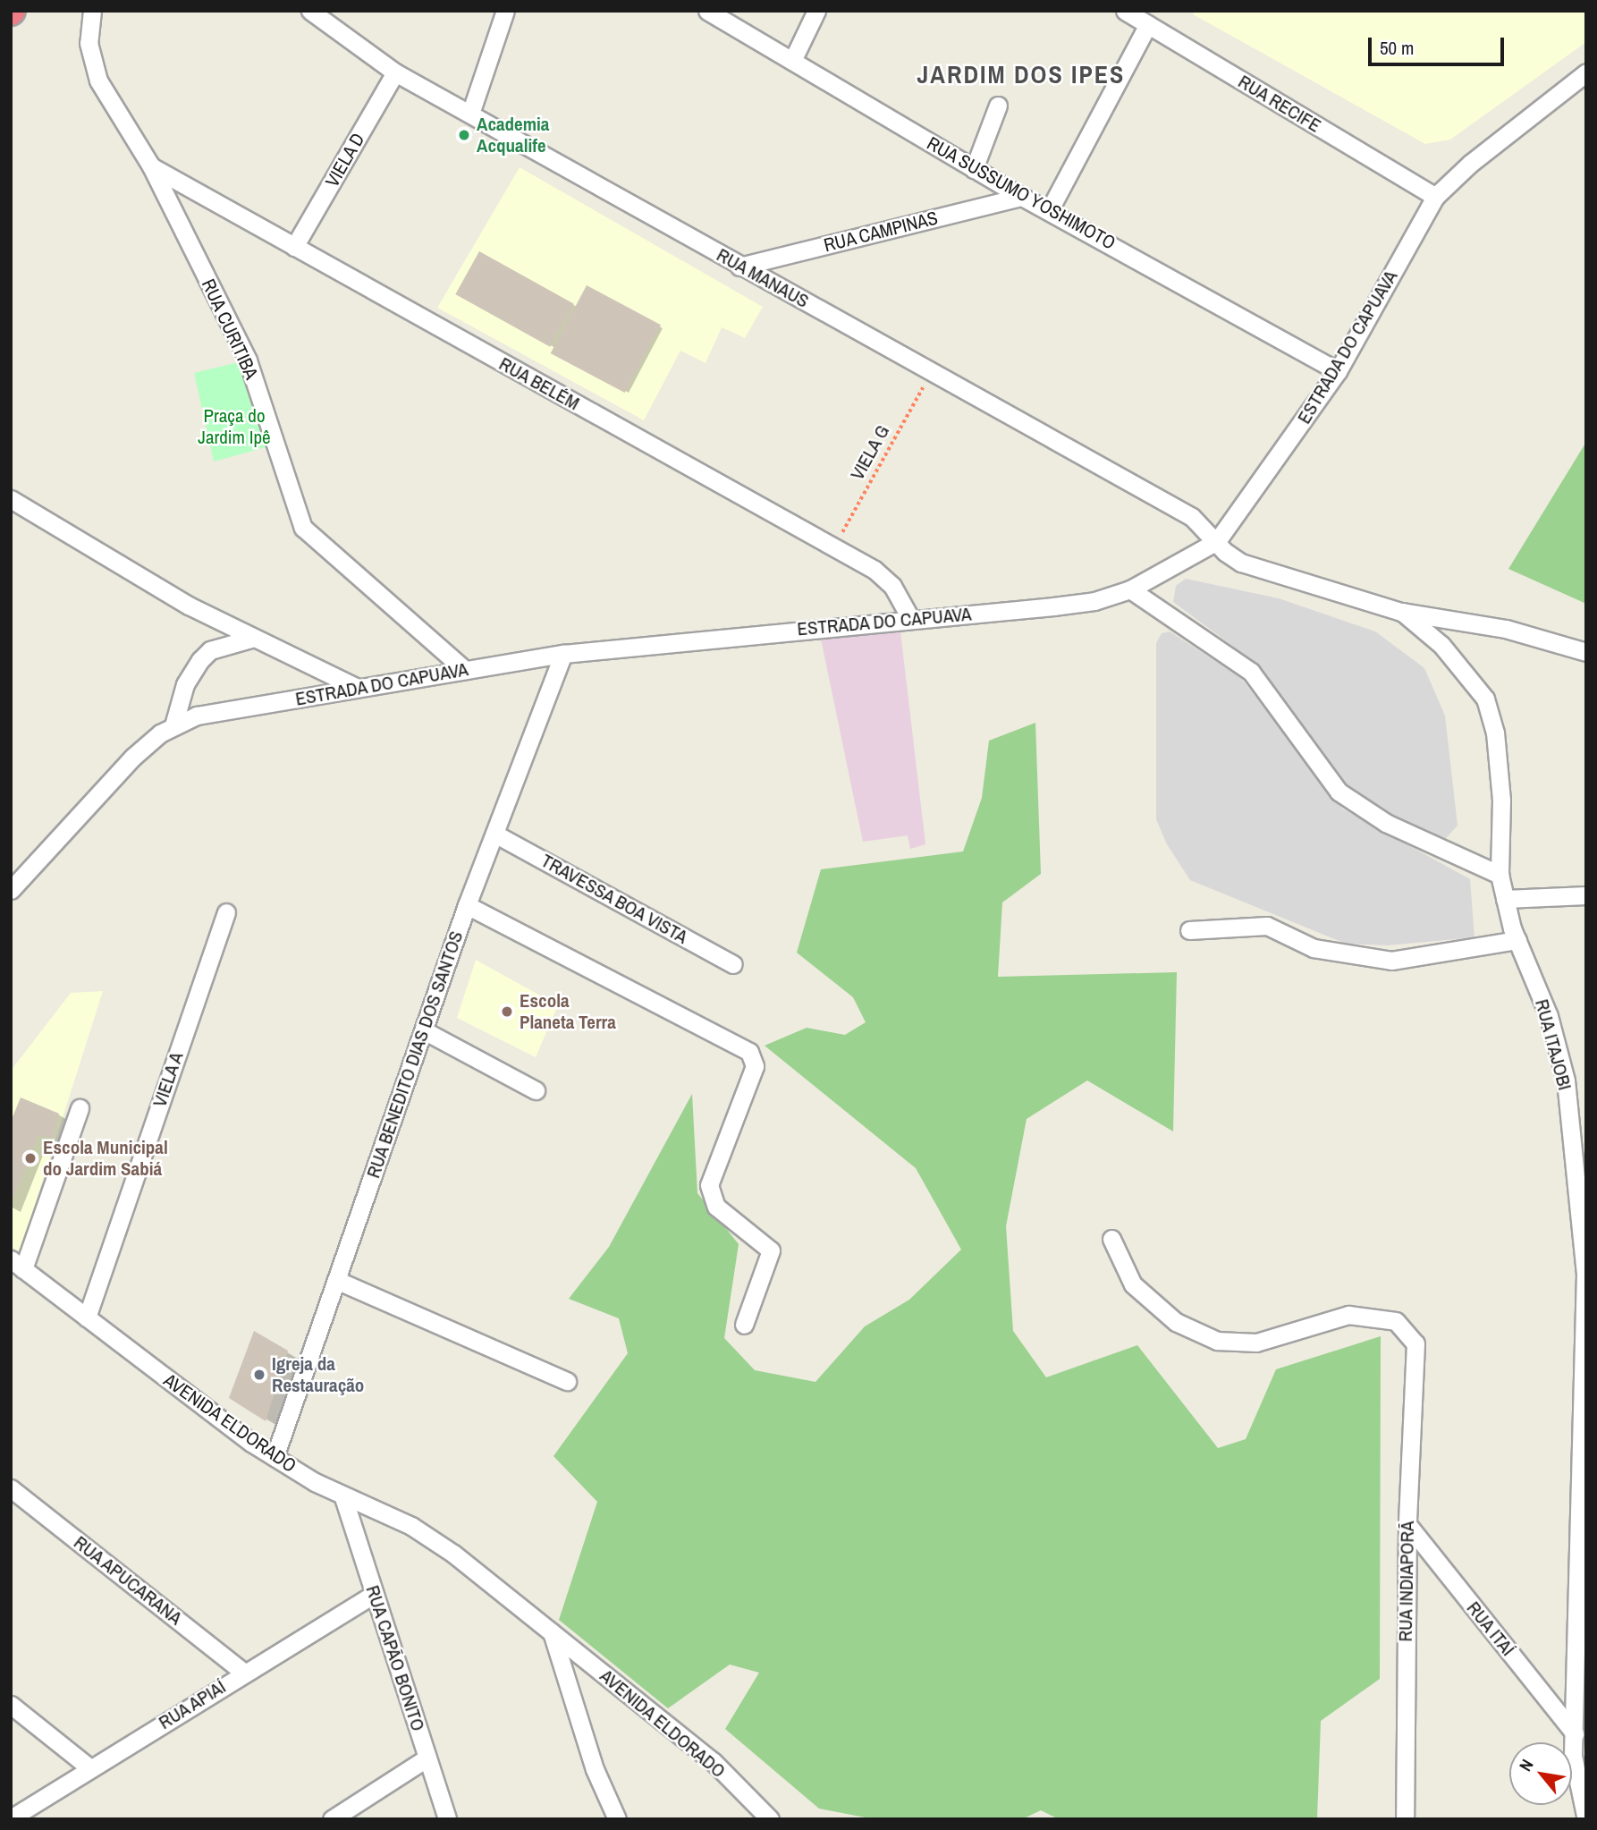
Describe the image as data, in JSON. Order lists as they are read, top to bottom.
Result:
{
  "streets": {
    "street": [
      "RUA RECIFE",
      "VIELA D",
      "RUA SUSSUMO YOSHIMOTO",
      "RUA CAMPINAS",
      "RUA MANAUS",
      "RUA CURITIBA",
      "ESTRADA DO CAPUAVA",
      "RUA BELÉM",
      "TRAVESSA BOA VISTA",
      "RUA ITAJOBI",
      "RUA BENEDITO DIAS DOS SANTOS",
      "VIELA A",
      "AVENIDA ELDORADO",
      "RUA APUCARANA",
      "RUA INDIAPORÃ",
      "RUA ITAÍ",
      "RUA CAPÃO BONITO",
      "RUA APIAÍ"
    ],
    "path": ["VIELA G"]
  },
  "crossings": [
    ["RUA RECIFE", "ESTRADA DO CAPUAVA"],
    ["VIELA D", "RUA MANAUS"],
    ["VIELA D", "RUA BELÉM"],
    ["RUA SUSSUMO YOSHIMOTO", "RUA CAMPINAS"],
    ["RUA SUSSUMO YOSHIMOTO", "ESTRADA DO CAPUAVA"],
    ["RUA CAMPINAS", "RUA MANAUS"],
    ["RUA MANAUS", "ESTRADA DO CAPUAVA"],
    ["RUA MANAUS", "VIELA G"],
    ["RUA MANAUS", "RUA ITAJOBI"],
    ["RUA CURITIBA", "ESTRADA DO CAPUAVA"],
    ["RUA CURITIBA", "RUA BELÉM"],
    ["ESTRADA DO CAPUAVA", "RUA BELÉM"],
    ["ESTRADA DO CAPUAVA", "RUA BENEDITO DIAS DOS SANTOS"],
    ["RUA BELÉM", "VIELA G"],
    ["TRAVESSA BOA VISTA", "RUA BENEDITO DIAS DOS SANTOS"],
    ["RUA ITAJOBI", "RUA ITAÍ"],
    ["RUA BENEDITO DIAS DOS SANTOS", "AVENIDA ELDORADO"],
    ["VIELA A", "AVENIDA ELDORADO"],
    ["AVENIDA ELDORADO", "RUA CAPÃO BONITO"],
    ["RUA APUCARANA", "RUA APIAÍ"],
    ["RUA INDIAPORÃ", "RUA ITAÍ"],
    ["RUA CAPÃO BONITO", "RUA APIAÍ"]
  ],
  "districts": ["JARDIM DOS IPES"],
  "parks": ["Praça do Jardim Ipê"],
  "places": [
    "Academia Acqualife",
    "Escola Planeta Terra",
    "Escola Municipal do Jardim Sabiá",
    "Igreja da Restauração"
  ],
  "scale_bar": "50 m",
  "north": "top left"
}
